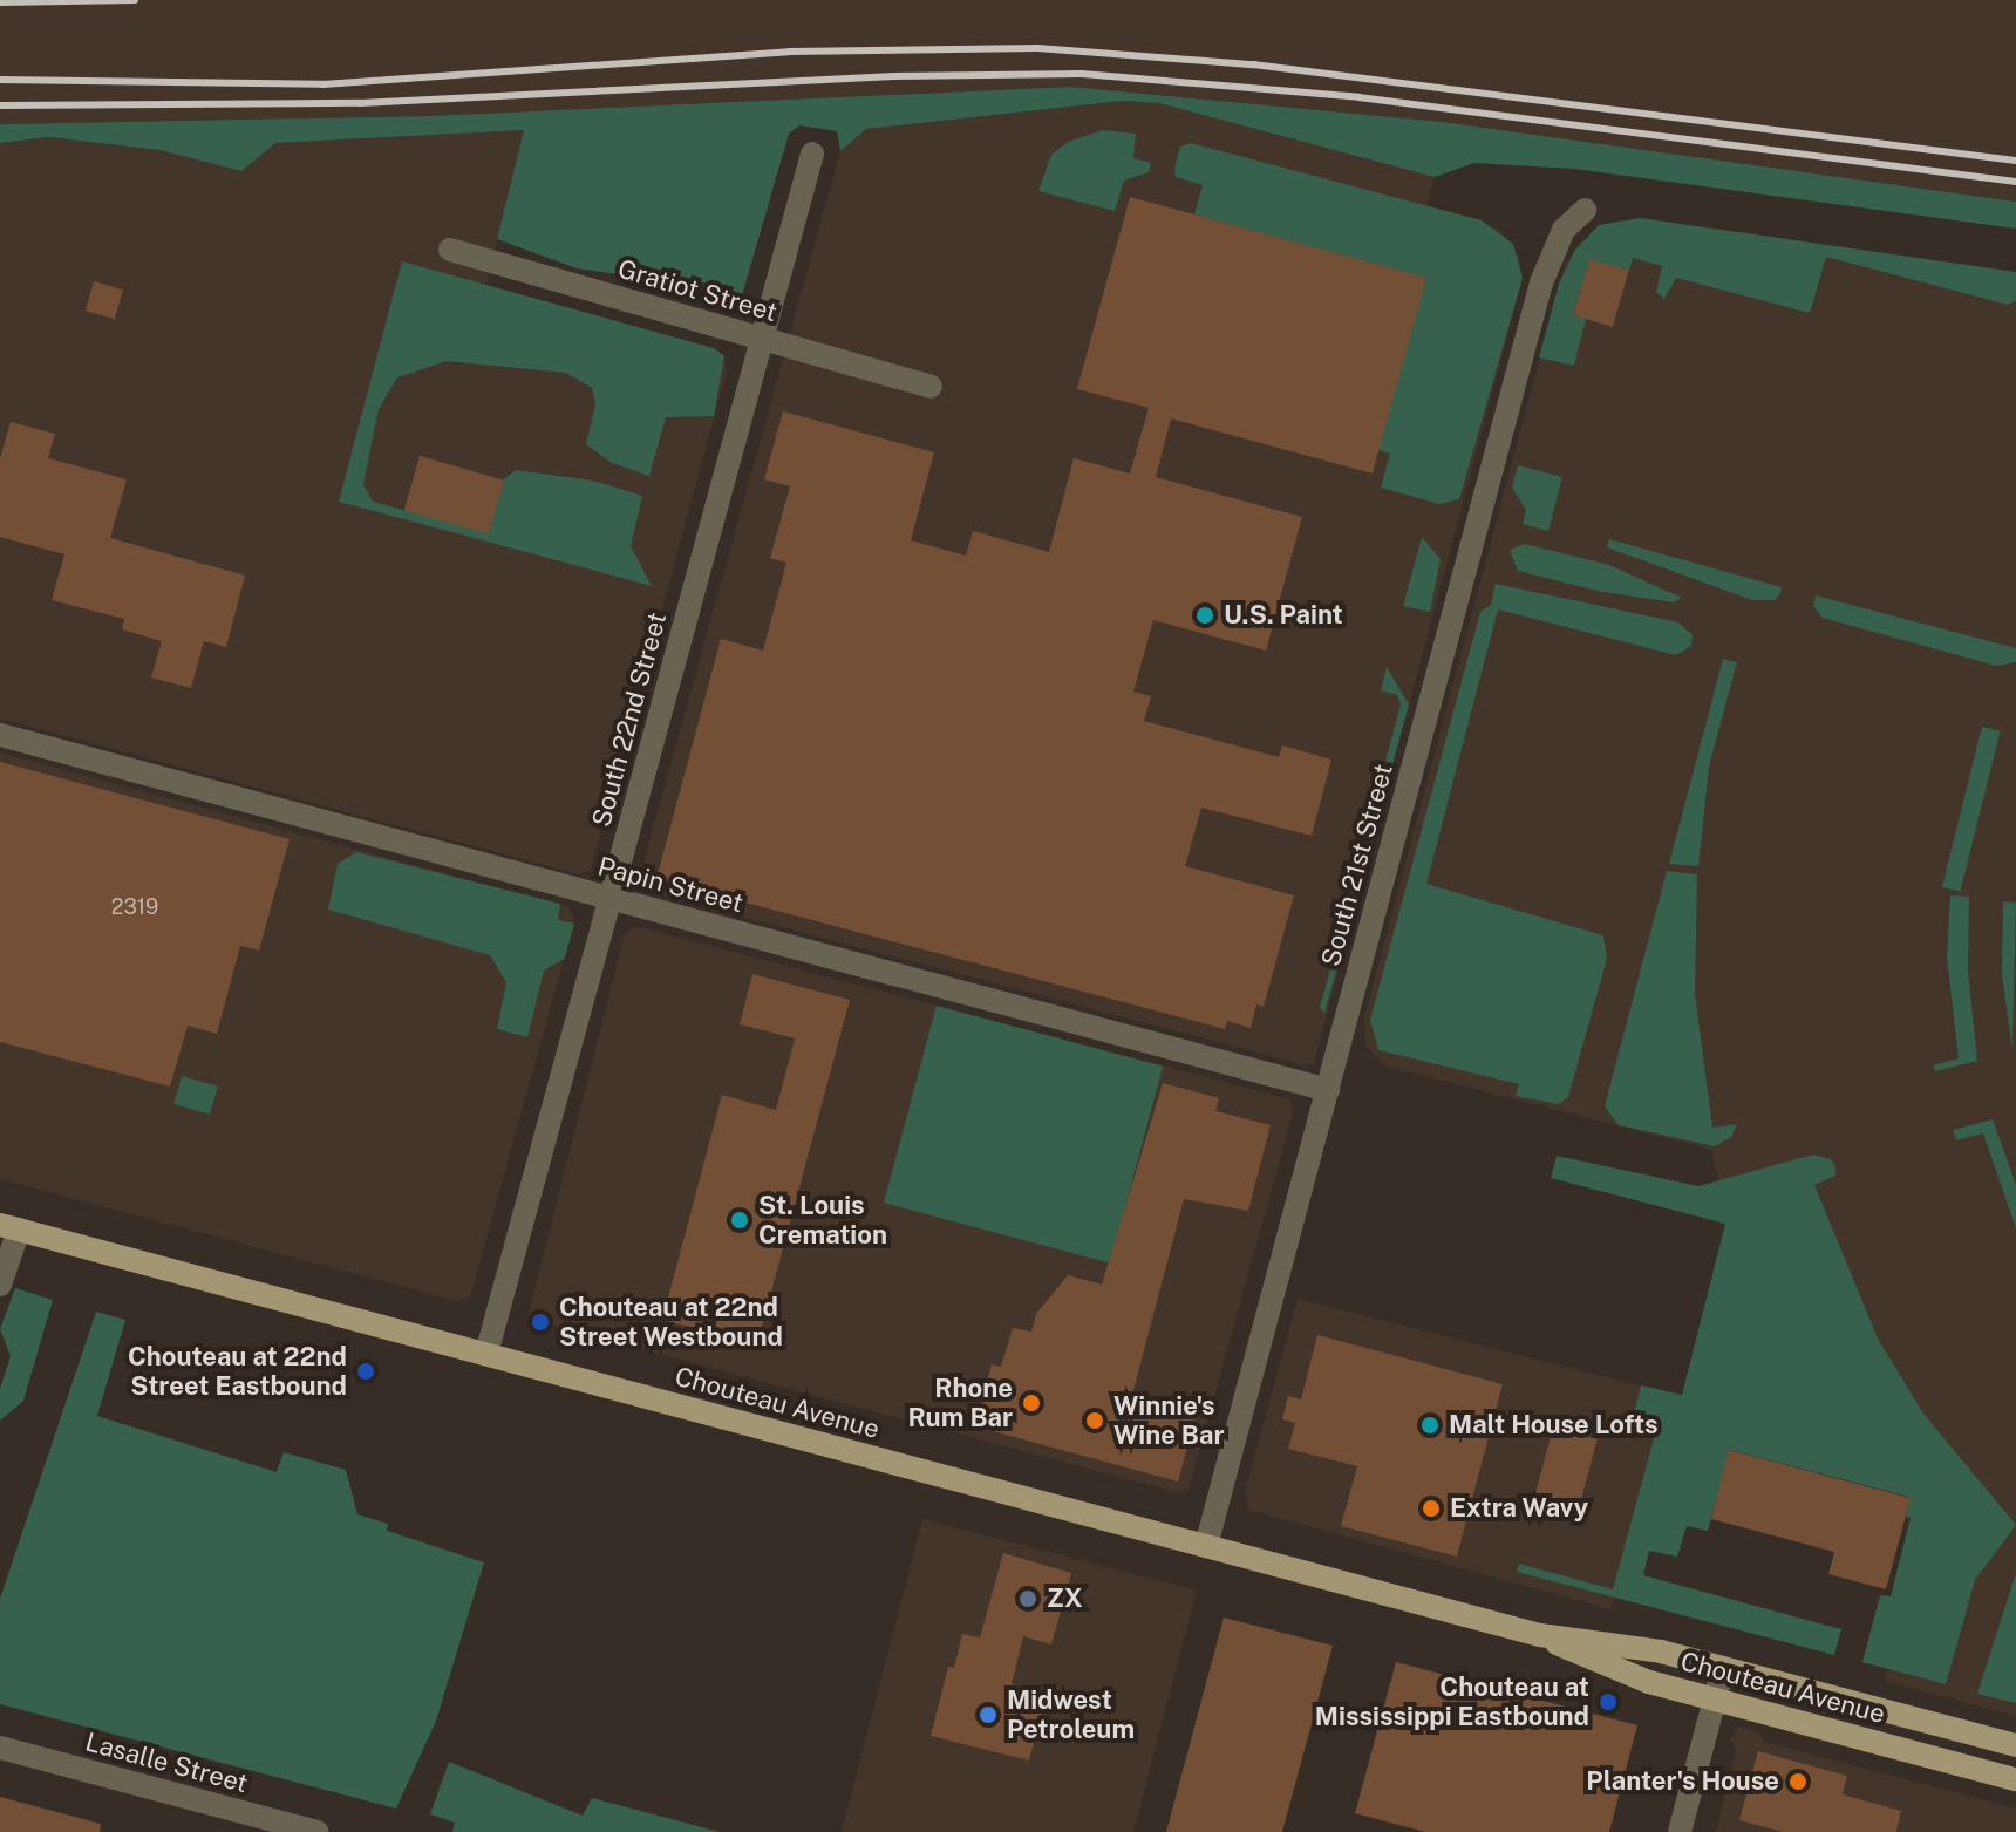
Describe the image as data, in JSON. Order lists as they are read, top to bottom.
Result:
{
  "streets": {
    "main road": ["Chouteau Avenue"],
    "street": [
      "Gratiot Street",
      "South 22nd Street",
      "South 21st Street",
      "Papin Street",
      "Lasalle Street"
    ]
  },
  "crossings": [
    ["Gratiot Street", "South 22nd Street"],
    ["South 22nd Street", "Papin Street"],
    ["South 22nd Street", "Chouteau Avenue"],
    ["South 21st Street", "Papin Street"],
    ["South 21st Street", "Chouteau Avenue"]
  ],
  "places": [
    "U.S. Paint",
    "St. Louis Cremation",
    "Chouteau at 22nd Street Westbound",
    "Chouteau at 22nd Street Eastbound",
    "Rhone Rum Bar",
    "Winnie's Wine Bar",
    "Malt House Lofts",
    "Extra Wavy",
    "ZX",
    "Chouteau at Mississippi Eastbound",
    "Midwest Petroleum",
    "Planter's House"
  ],
  "house_numbers": ["2319"]
}
